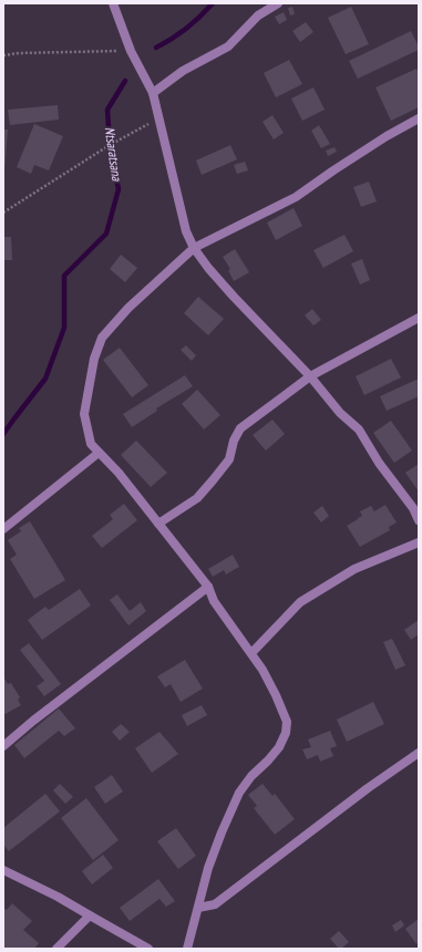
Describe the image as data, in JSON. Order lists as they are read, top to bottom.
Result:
{
  "water": ["Ntsaratsana"]
}
